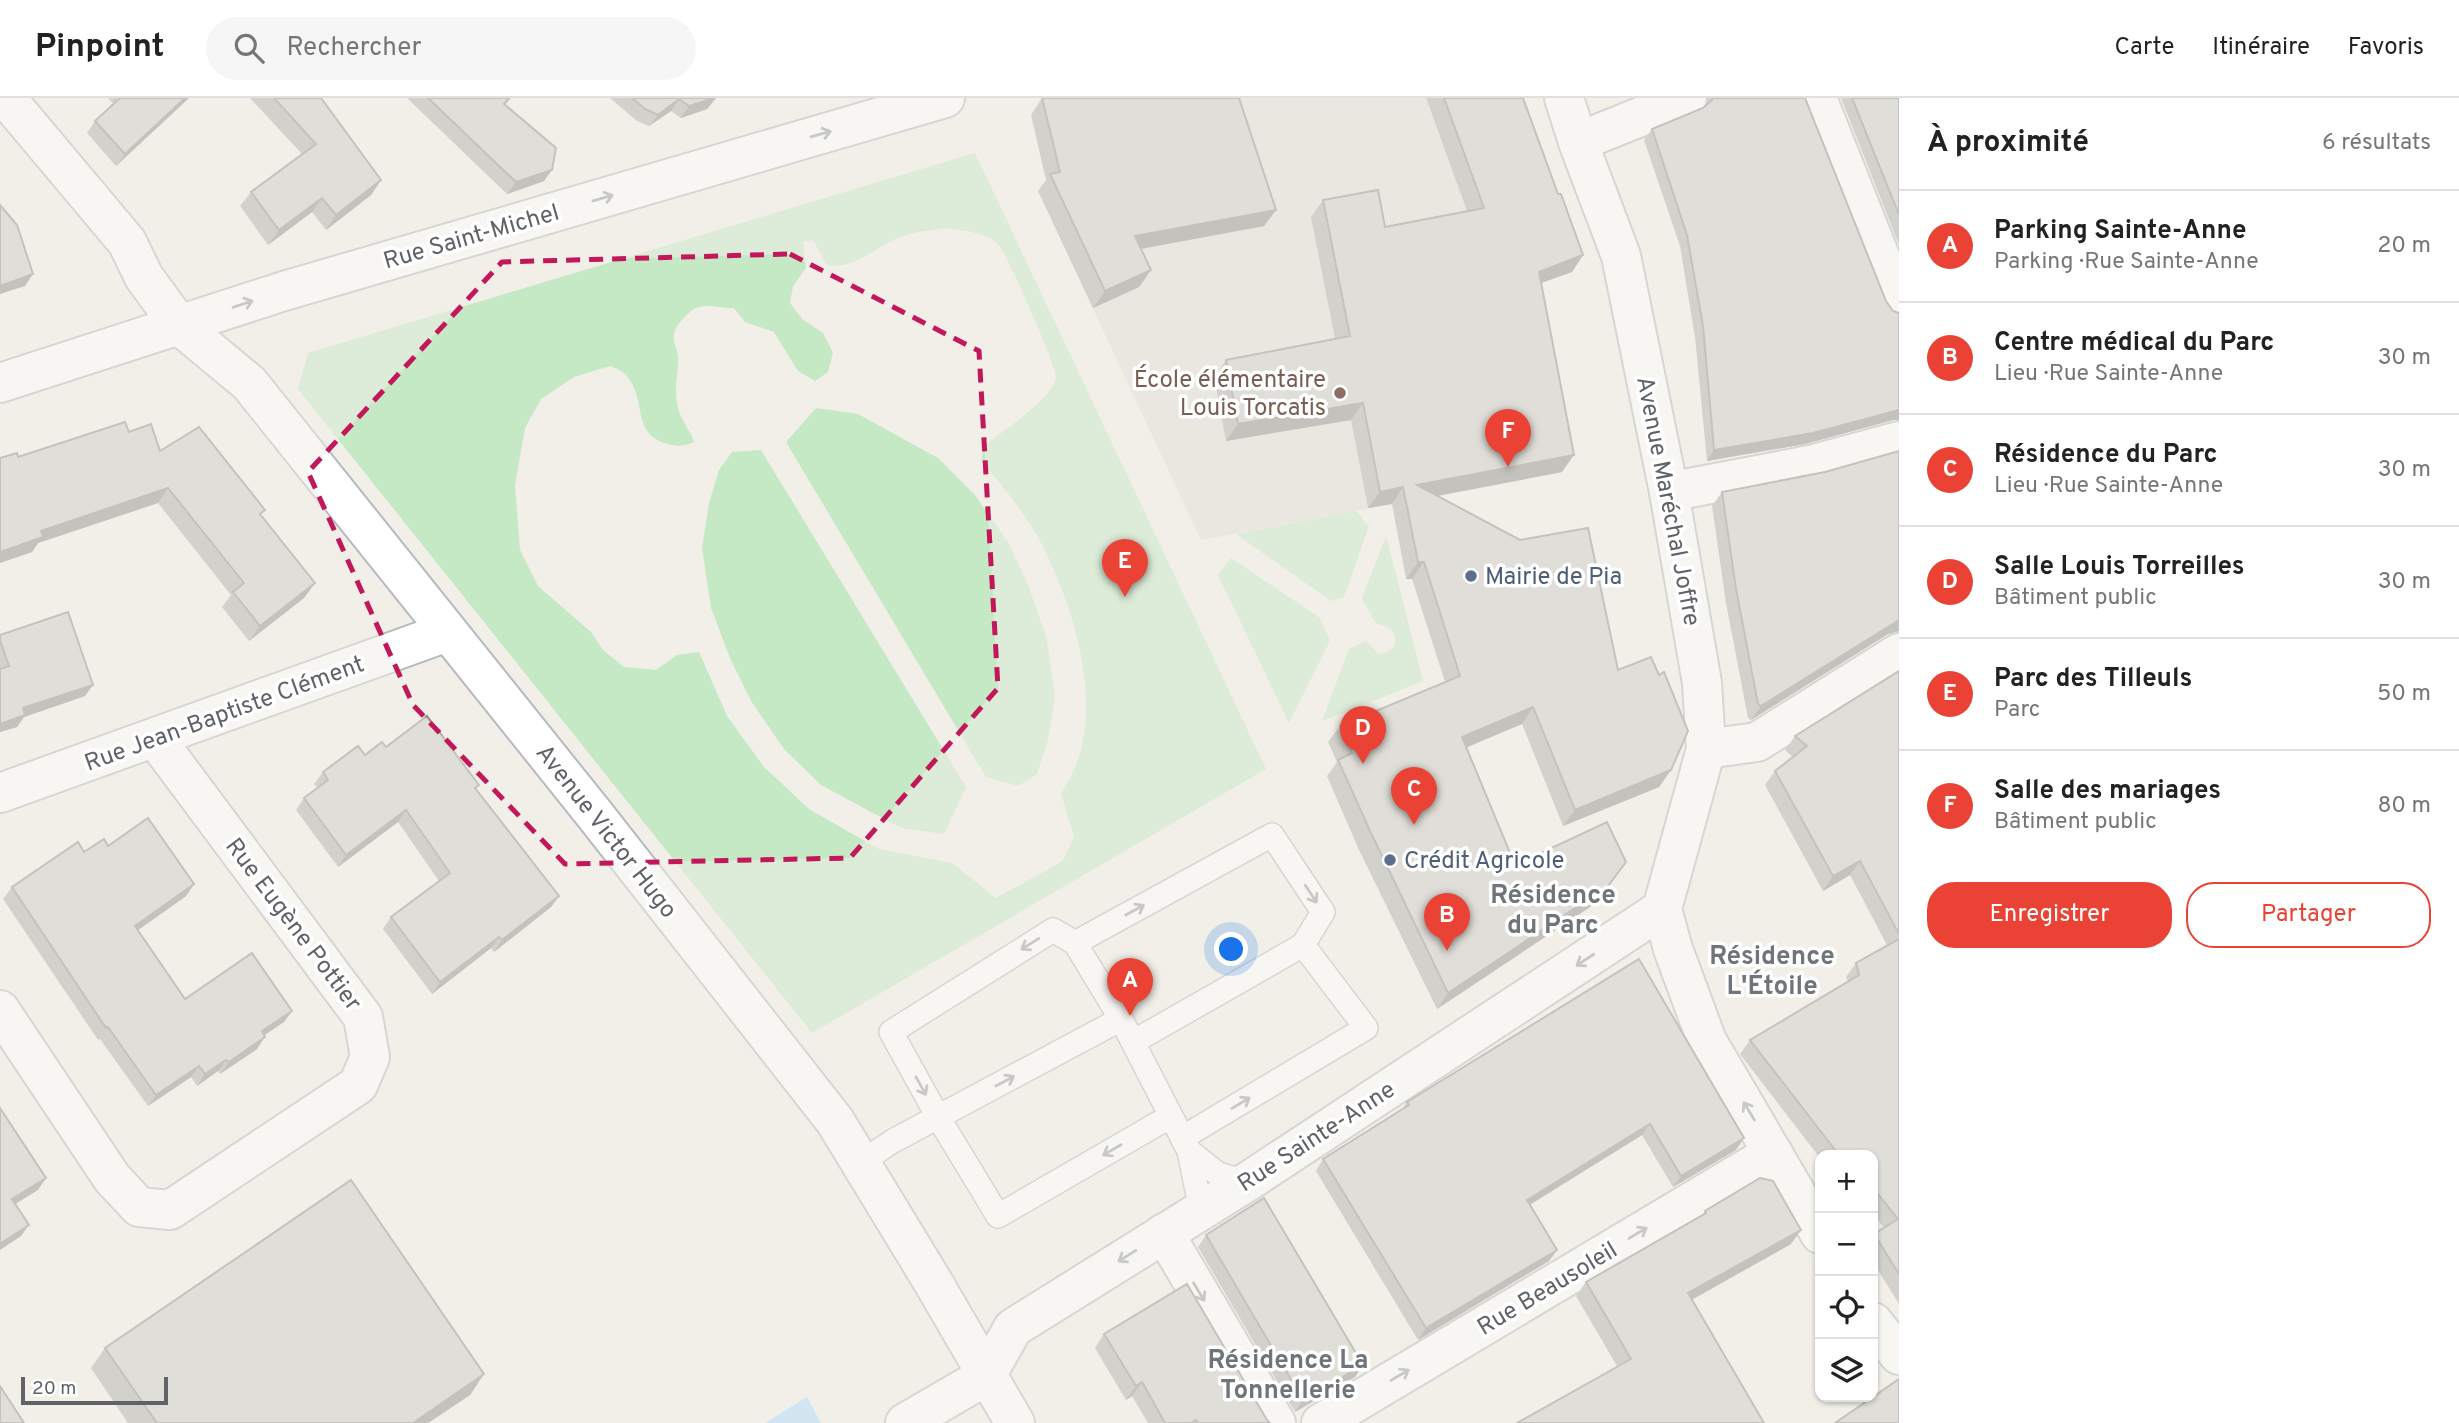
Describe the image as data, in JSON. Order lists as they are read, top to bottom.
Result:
{
  "streets": {
    "street": [
      "Rue Saint-Michel",
      "Avenue Maréchal Joffre",
      "Rue Jean-Baptiste Clément",
      "Avenue Victor Hugo",
      "Rue Eugène Pottier",
      "Rue Sainte-Anne",
      "Rue Beausoleil"
    ]
  },
  "crossings": [
    ["Rue Saint-Michel", "Avenue Victor Hugo"],
    ["Avenue Maréchal Joffre", "Rue Sainte-Anne"],
    ["Rue Jean-Baptiste Clément", "Avenue Victor Hugo"],
    ["Rue Jean-Baptiste Clément", "Rue Eugène Pottier"],
    ["Avenue Victor Hugo", "Rue Sainte-Anne"]
  ],
  "one_way": ["Rue Saint-Michel", "Rue Sainte-Anne", "Rue Beausoleil"],
  "districts": ["Résidence du Parc", "Résidence L'Étoile", "Résidence La Tonnellerie"],
  "places": ["École élémentaire Louis Torcatis", "Mairie de Pia", "Crédit Agricole"],
  "scale_bar": "20 m",
  "page": {
    "header": "Pinpoint",
    "search": "Rechercher",
    "nav": ["Carte", "Itinéraire", "Favoris"],
    "heading": ["À proximité", "6 résultats"],
    "list": [
      {
        "mark": "A",
        "name": "Parking Sainte-Anne",
        "note": "Parking · Rue Sainte-Anne",
        "value": "20 m"
      },
      {
        "mark": "B",
        "name": "Centre médical du Parc",
        "note": "Lieu · Rue Sainte-Anne",
        "value": "30 m"
      },
      {
        "mark": "C",
        "name": "Résidence du Parc",
        "note": "Lieu · Rue Sainte-Anne",
        "value": "30 m"
      },
      {
        "mark": "D",
        "name": "Salle Louis Torreilles",
        "note": "Bâtiment public",
        "value": "30 m"
      },
      {
        "mark": "E",
        "name": "Parc des Tilleuls",
        "note": "Parc",
        "value": "50 m"
      },
      {
        "mark": "F",
        "name": "Salle des mariages",
        "note": "Bâtiment public",
        "value": "80 m"
      }
    ],
    "pins": [
      "F",
      "E",
      "D",
      "C",
      "B",
      "A"
    ],
    "buttons": ["Enregistrer", "Partager"],
    "map_buttons": ["+", "−"],
    "scale": "20 m"
  }
}
